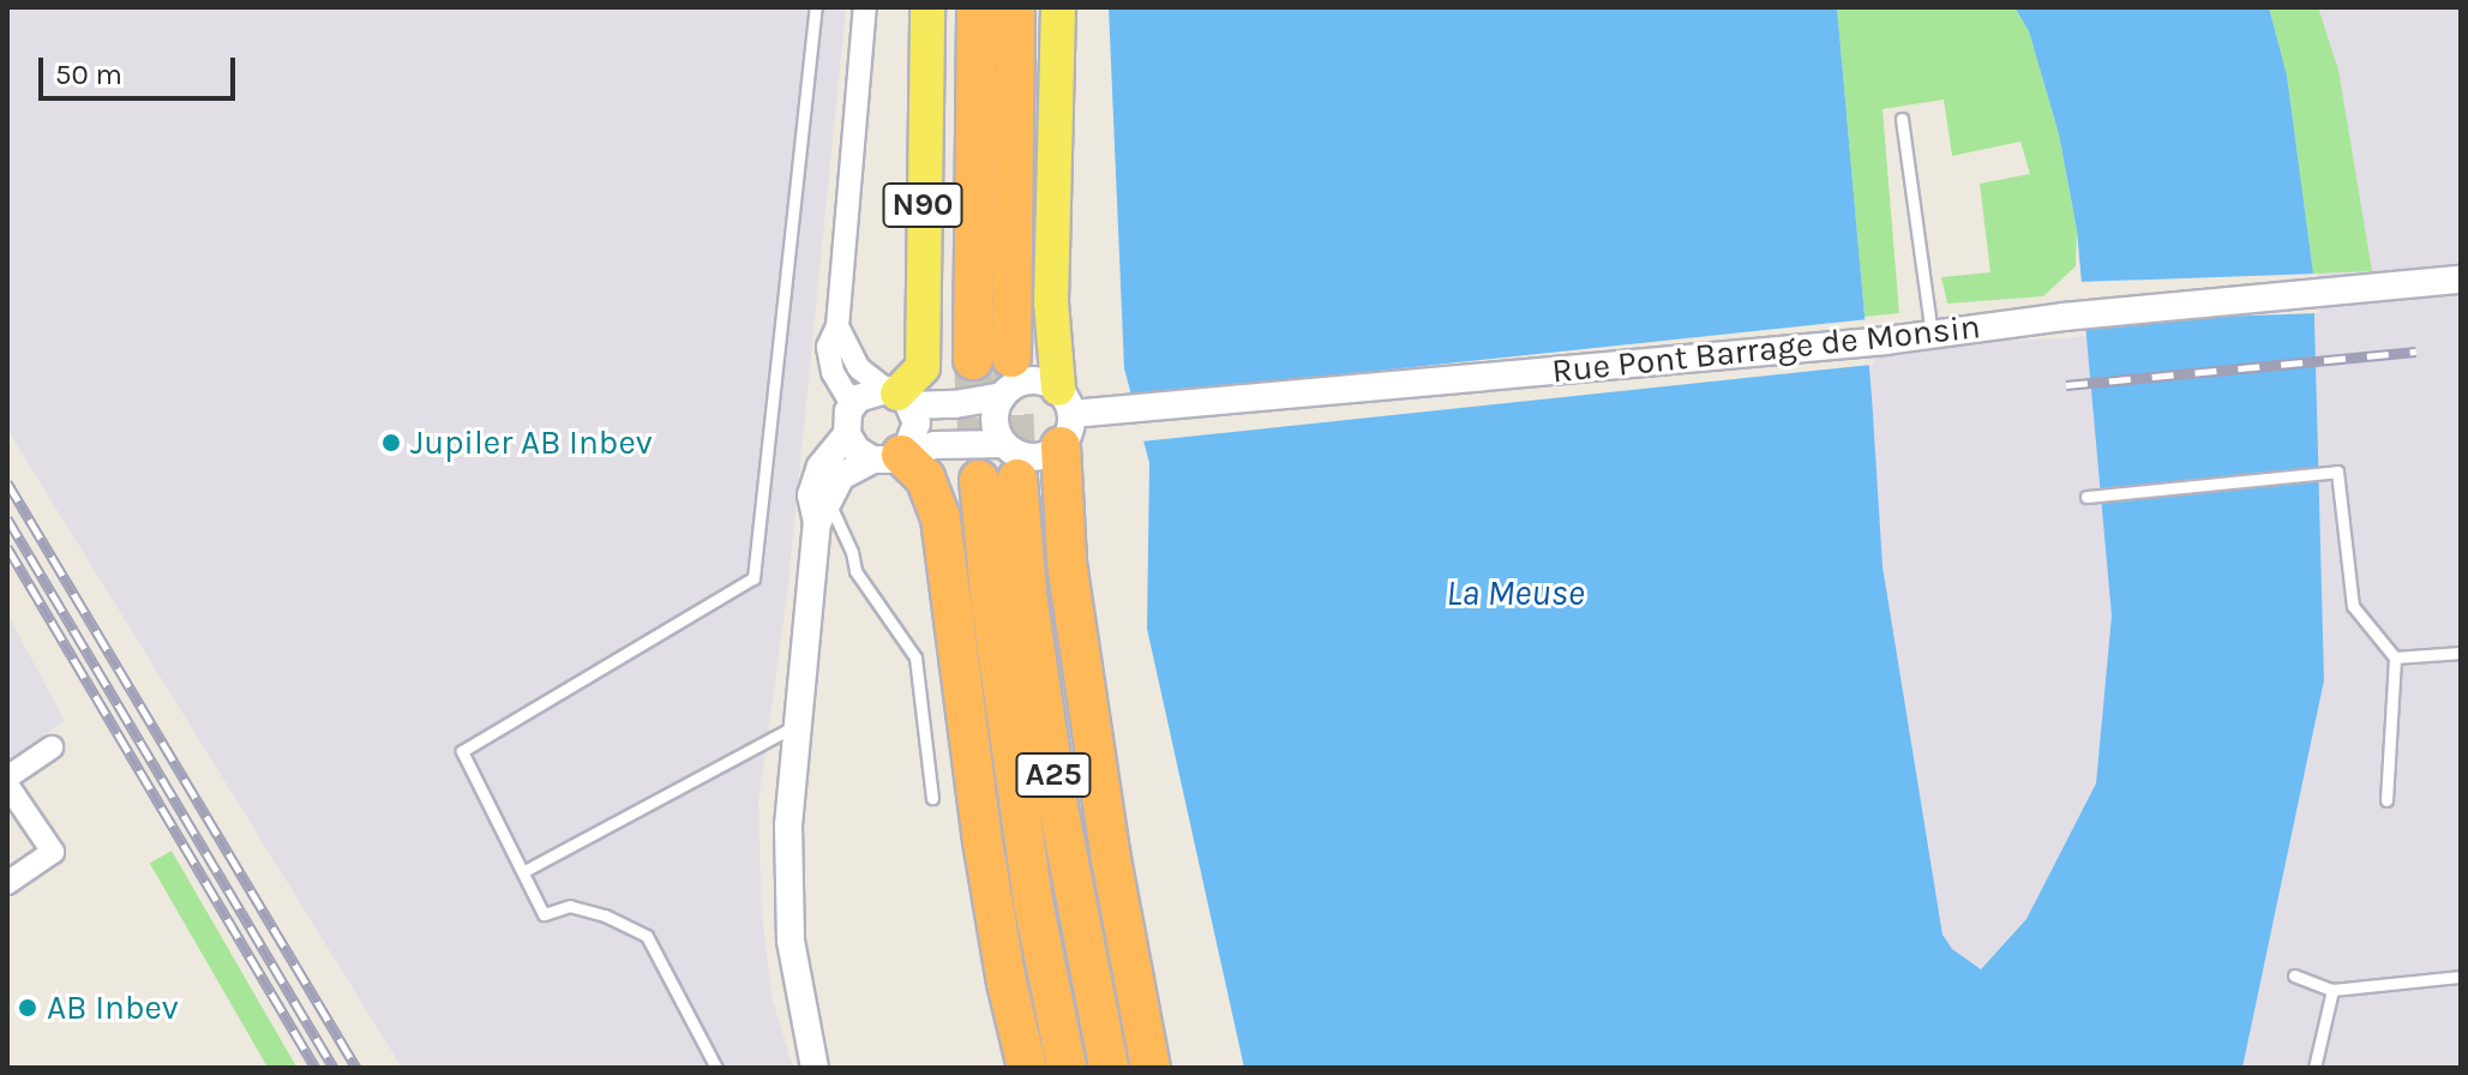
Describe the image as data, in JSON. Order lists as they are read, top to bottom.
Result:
{
  "streets": {
    "highway": ["A25"],
    "main road": ["N90"],
    "street": ["Rue Pont Barrage de Monsin"]
  },
  "crossings": [
    ["Rue Pont Barrage de Monsin", "A25"]
  ],
  "water": ["La Meuse"],
  "places": ["Jupiler AB Inbev", "AB Inbev"],
  "scale_bar": "50 m"
}
